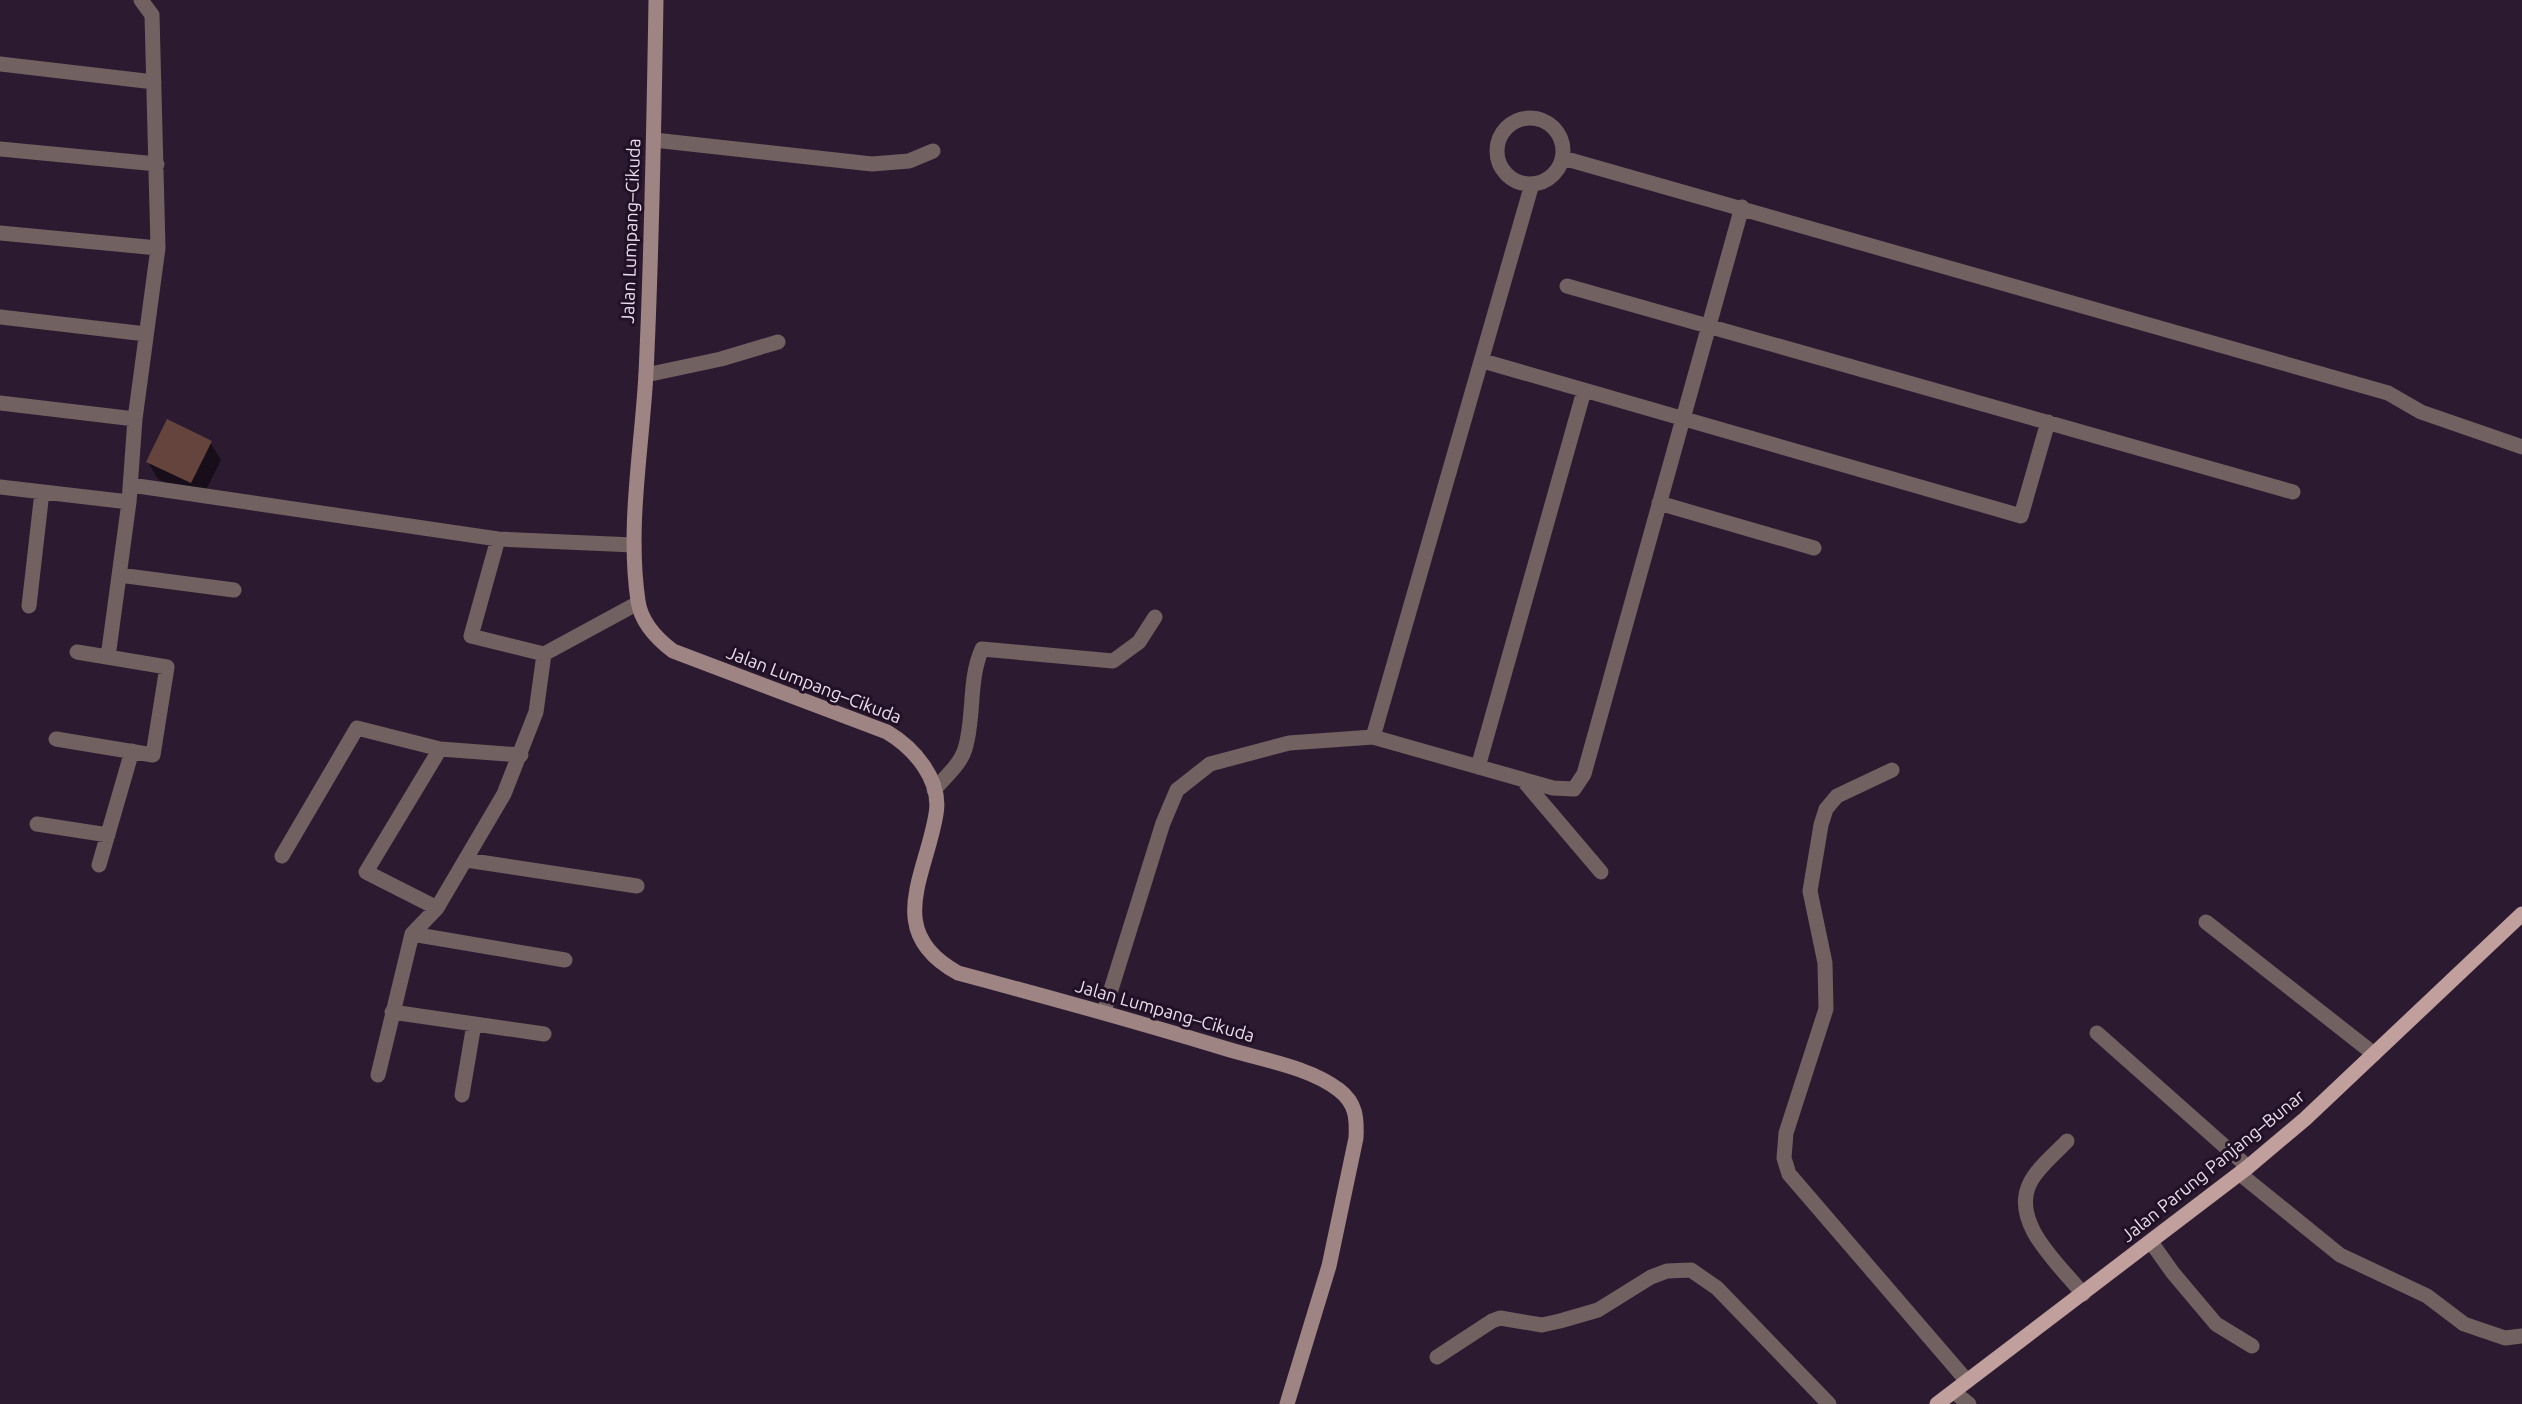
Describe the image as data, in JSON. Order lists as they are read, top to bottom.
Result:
{
  "streets": {
    "main road": ["Jalan Parung Panjang–Bunar"],
    "street": ["Jalan Lumpang–Cikuda"]
  }
}
